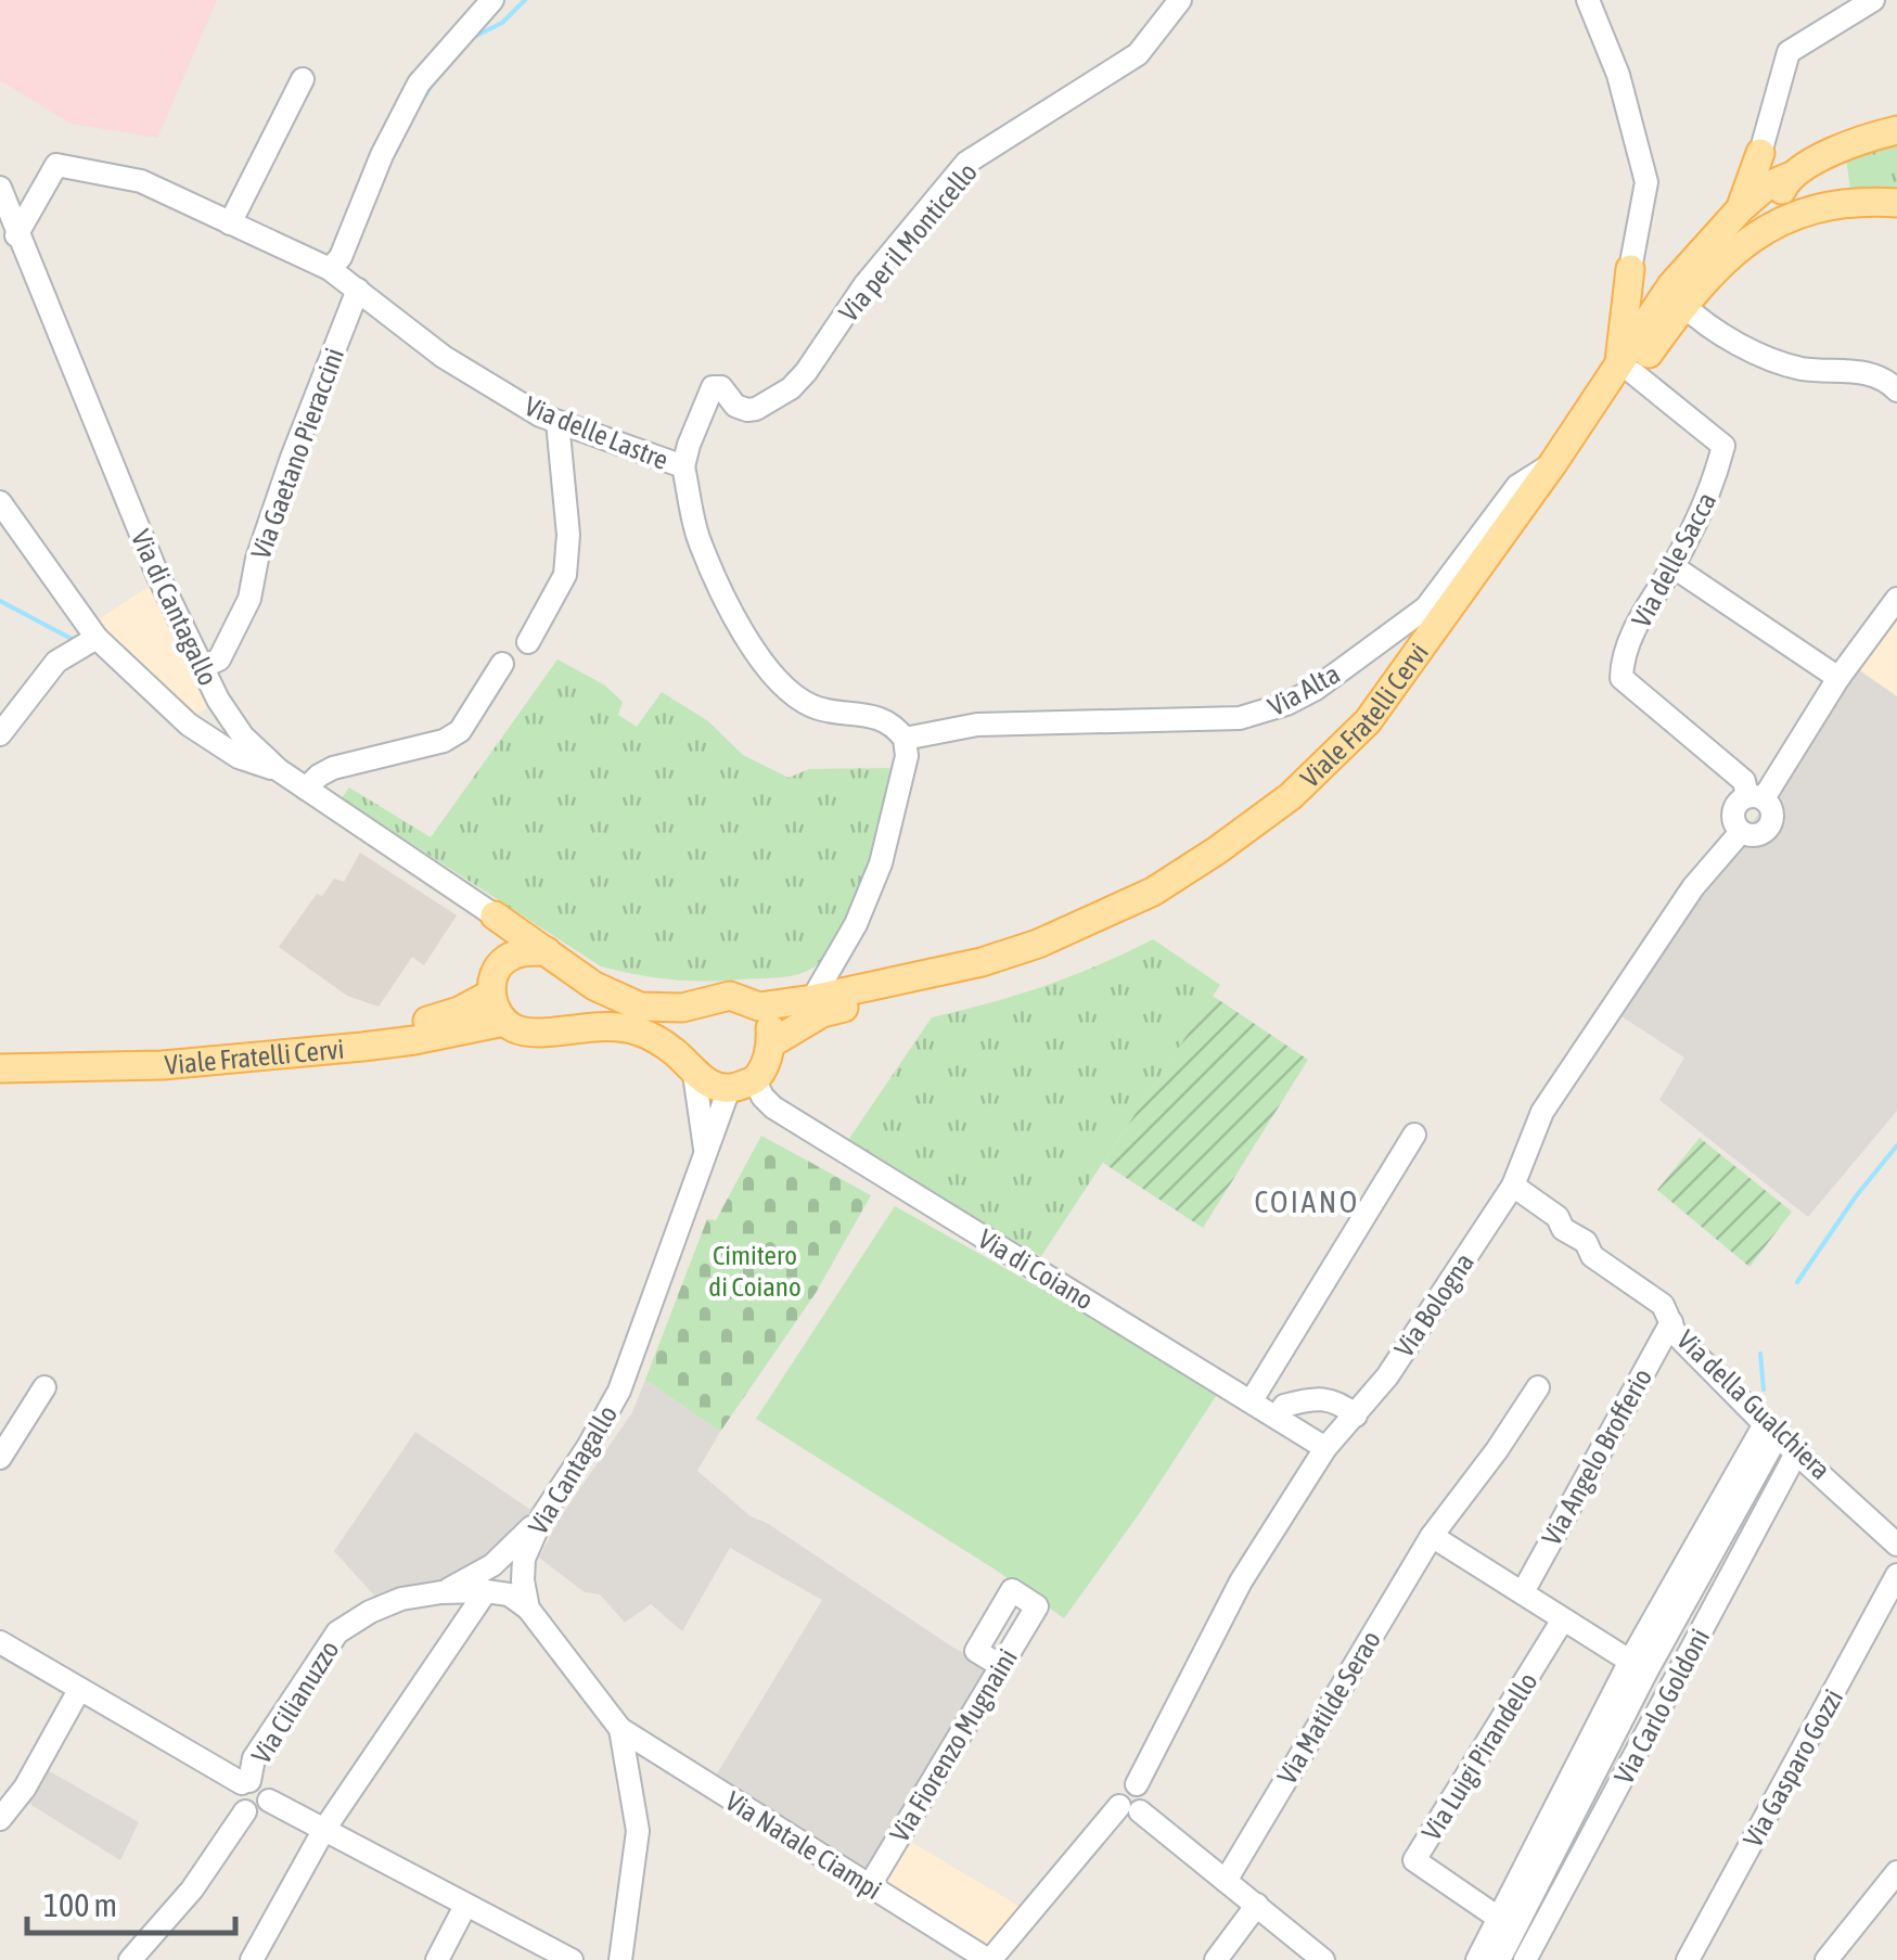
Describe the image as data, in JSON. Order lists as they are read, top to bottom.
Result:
{
  "streets": {
    "main road": ["Viale Fratelli Cervi"],
    "street": [
      "Via per il Monticello",
      "Via delle Lastre",
      "Via Gaetano Pieraccini",
      "Via delle Sacca",
      "Via di Cantagallo",
      "Via Alta",
      "Via di Coiano",
      "Via Bologna",
      "Via della Gualchiera",
      "Via Angelo Brofferio",
      "Via Cantagallo",
      "Via Cilianuzzo",
      "Via Carlo Goldoni",
      "Via Matilde Serao",
      "Via Fiorenzo Mugnaini",
      "Via Luigi Pirandello",
      "Via Gasparo Gozzi",
      "Via Natale Ciampi"
    ]
  },
  "crossings": [
    ["Via per il Monticello", "Via delle Lastre"],
    ["Via delle Lastre", "Via Gaetano Pieraccini"],
    ["Via delle Lastre", "Via di Cantagallo"],
    ["Via delle Lastre", "Via Alta"],
    ["Via Gaetano Pieraccini", "Via di Cantagallo"],
    ["Via delle Sacca", "Viale Fratelli Cervi"],
    ["Via delle Sacca", "Via Bologna"],
    ["Via di Cantagallo", "Viale Fratelli Cervi"],
    ["Via Alta", "Viale Fratelli Cervi"],
    ["Viale Fratelli Cervi", "Via di Coiano"],
    ["Viale Fratelli Cervi", "Via Cantagallo"],
    ["Via di Coiano", "Via Bologna"],
    ["Via di Coiano", "Via Cantagallo"],
    ["Via Bologna", "Via della Gualchiera"],
    ["Via Bologna", "Via Natale Ciampi"],
    ["Via della Gualchiera", "Via Angelo Brofferio"],
    ["Via della Gualchiera", "Via Carlo Goldoni"],
    ["Via Cantagallo", "Via Cilianuzzo"],
    ["Via Carlo Goldoni", "Via Luigi Pirandello"],
    ["Via Fiorenzo Mugnaini", "Via Natale Ciampi"]
  ],
  "districts": ["COIANO"],
  "parks": ["Cimitero di Coiano"],
  "scale_bar": "100 m"
}
